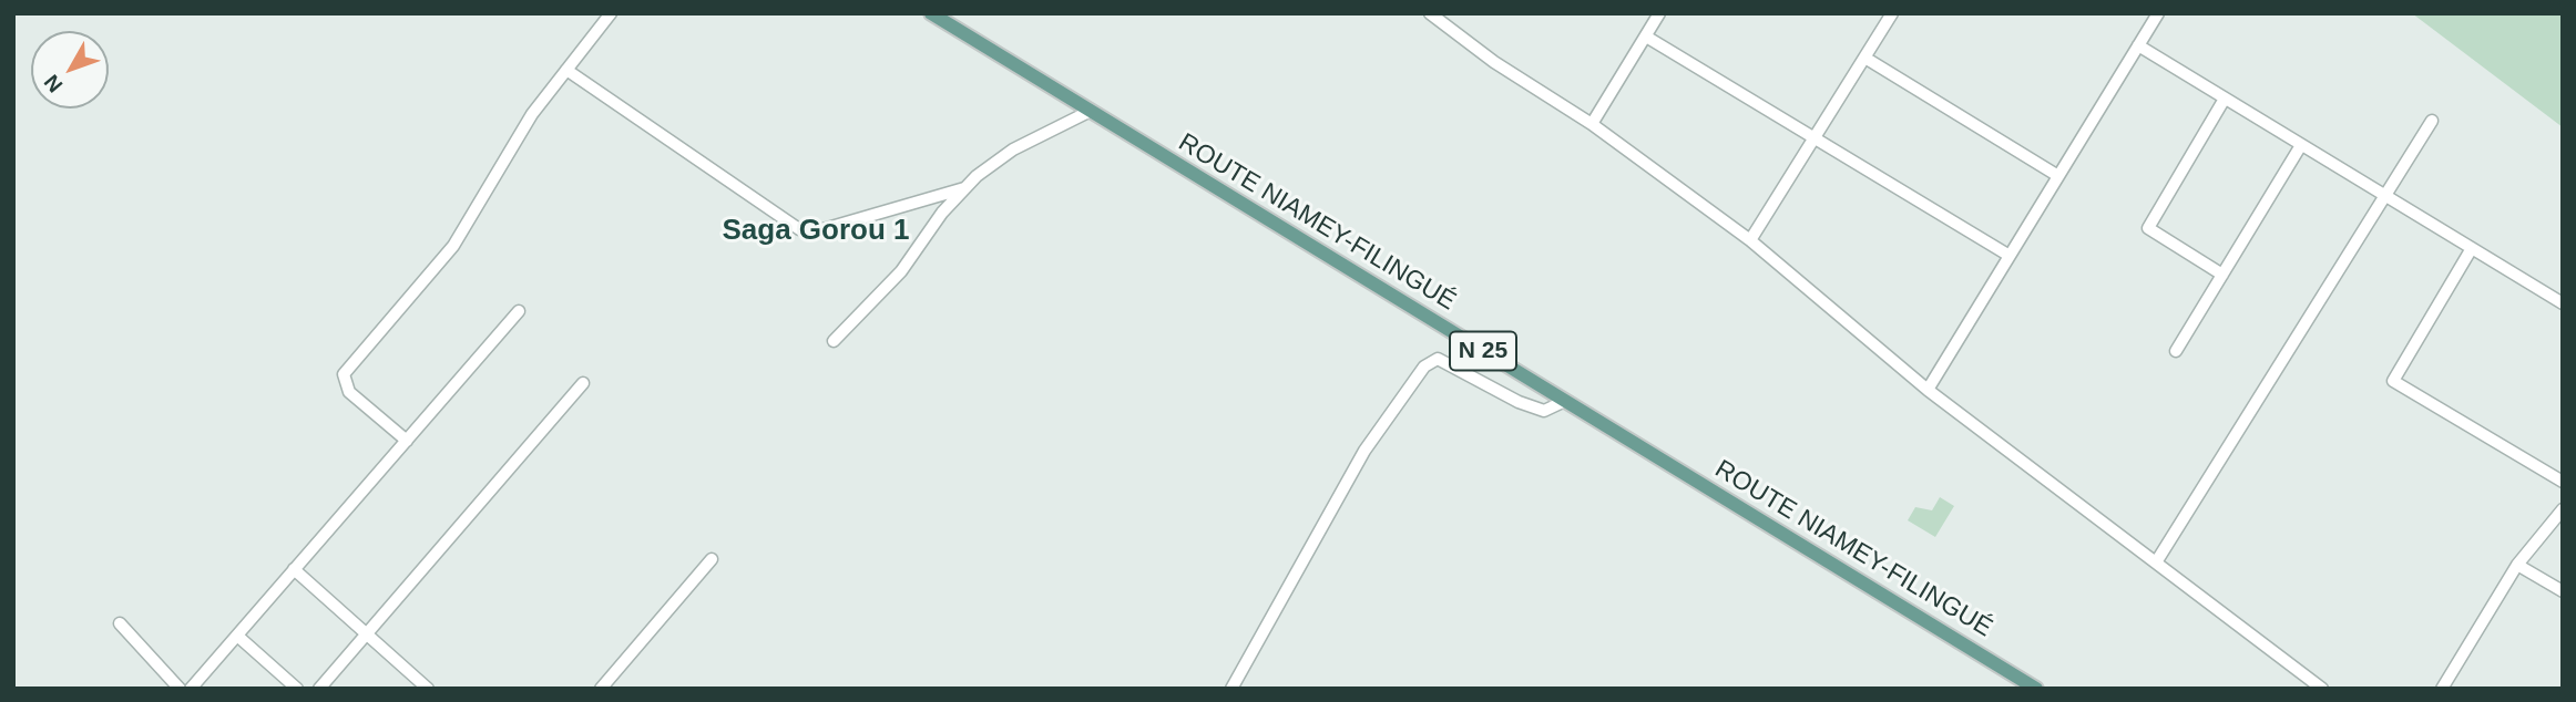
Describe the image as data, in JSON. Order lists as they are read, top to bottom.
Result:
{
  "streets": {
    "main road": ["ROUTE NIAMEY-FILINGUÉ", "N 25"]
  },
  "districts": ["Saga Gorou 1"],
  "north": "bottom left"
}
